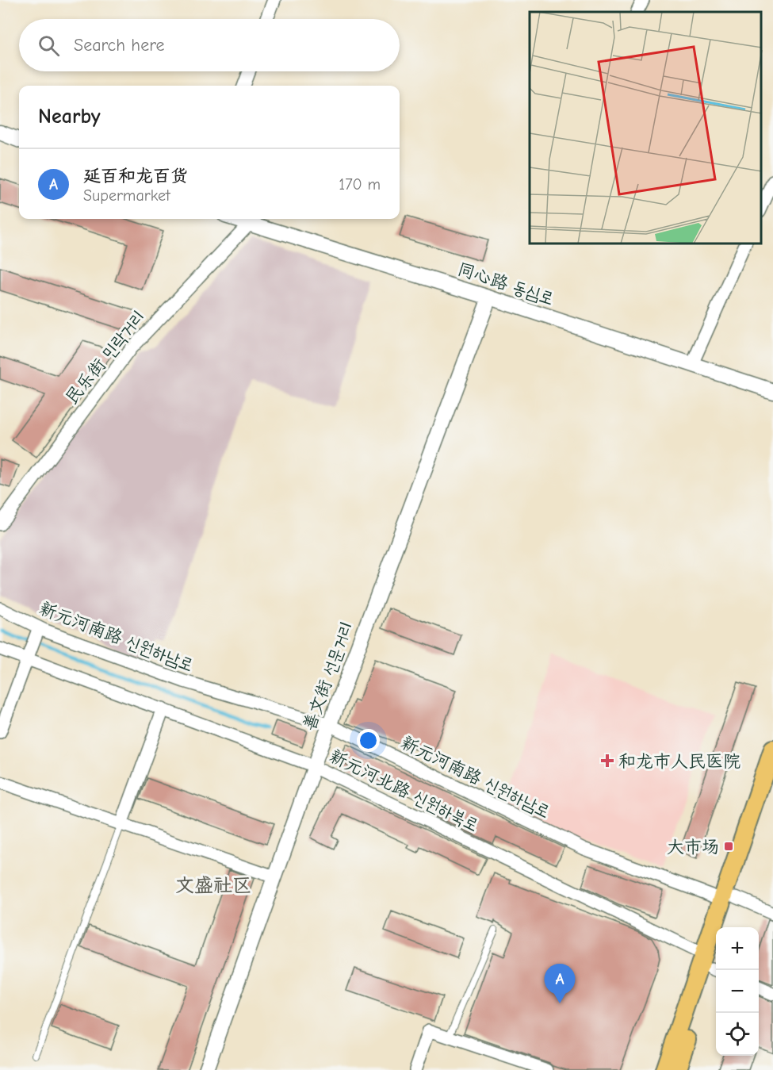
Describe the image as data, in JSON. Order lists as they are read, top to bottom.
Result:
{
  "streets": {
    "street": [
      "同心路 동심로",
      "民乐街 민락거리",
      "新元河南路 신원하남로",
      "善文街 선문거리",
      "新元河北路 신원하북로"
    ]
  },
  "crossings": [
    ["同心路 동심로", "民乐街 민락거리"],
    ["同心路 동심로", "善文街 선문거리"],
    ["新元河南路 신원하남로", "善文街 선문거리"],
    ["善文街 선문거리", "新元河北路 신원하북로"]
  ],
  "districts": ["文盛社区"],
  "places": {
    "health": ["和龙市人民医院"],
    "transit": ["大市场"]
  },
  "page": {
    "search": "Search here",
    "heading": "Nearby",
    "list": [
      {
        "mark": "A",
        "name": "延百和龙百货",
        "note": "Supermarket",
        "value": "170 m"
      }
    ],
    "map_buttons": ["+", "−"],
    "pins": "A"
  }
}
